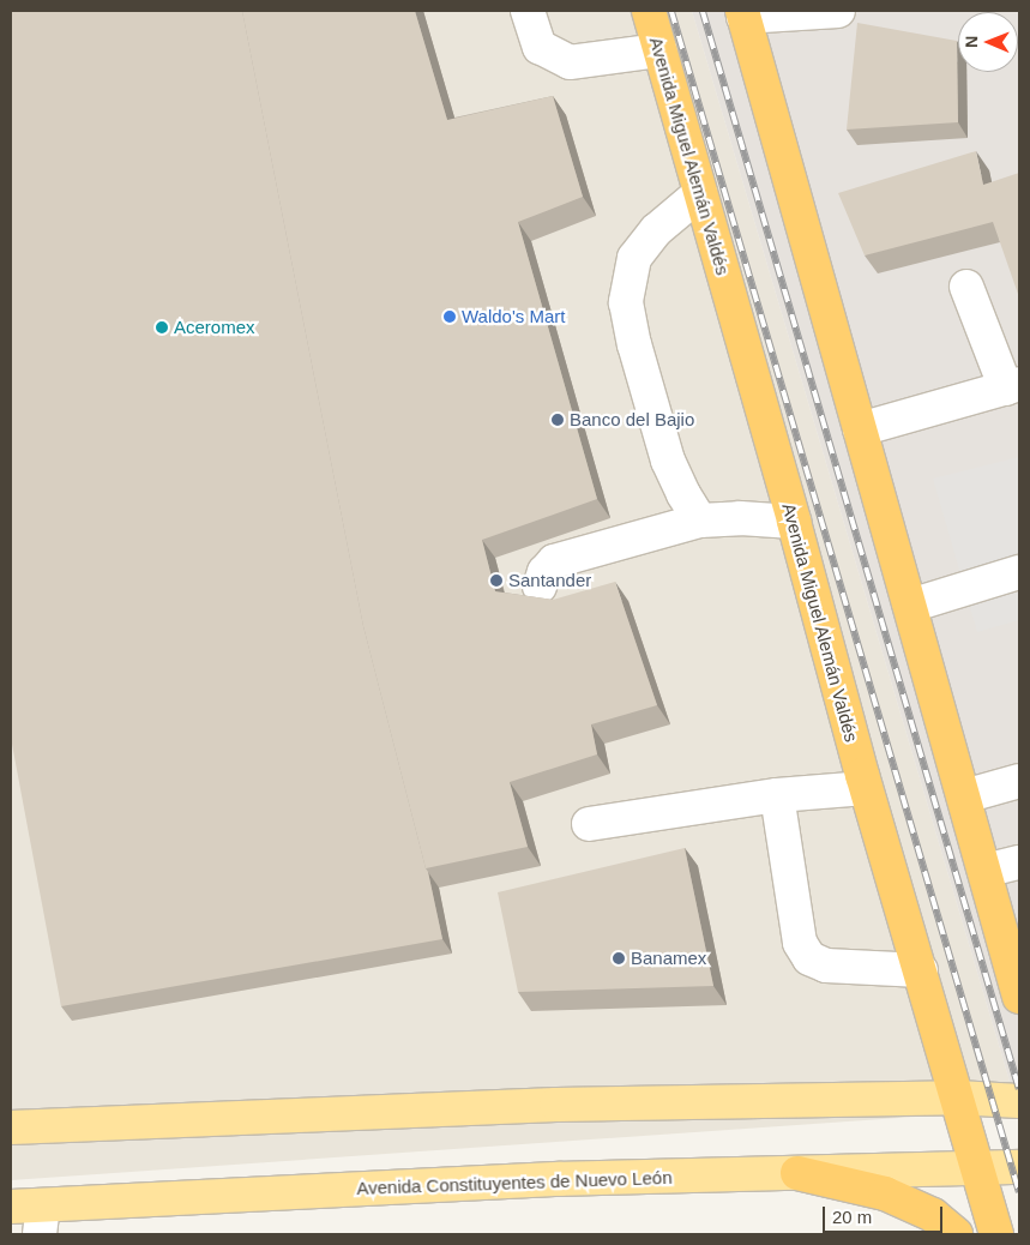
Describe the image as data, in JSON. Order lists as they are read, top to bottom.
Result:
{
  "streets": {
    "highway": ["Avenida Miguel Alemán Valdés"],
    "main road": ["Avenida Constituyentes de Nuevo León"]
  },
  "crossings": [
    ["Avenida Miguel Alemán Valdés", "Avenida Constituyentes de Nuevo León"]
  ],
  "places": [
    "Waldo's Mart",
    "Aceromex",
    "Banco del Bajio",
    "Santander",
    "Banamex"
  ],
  "scale_bar": "20 m",
  "north": "left"
}
